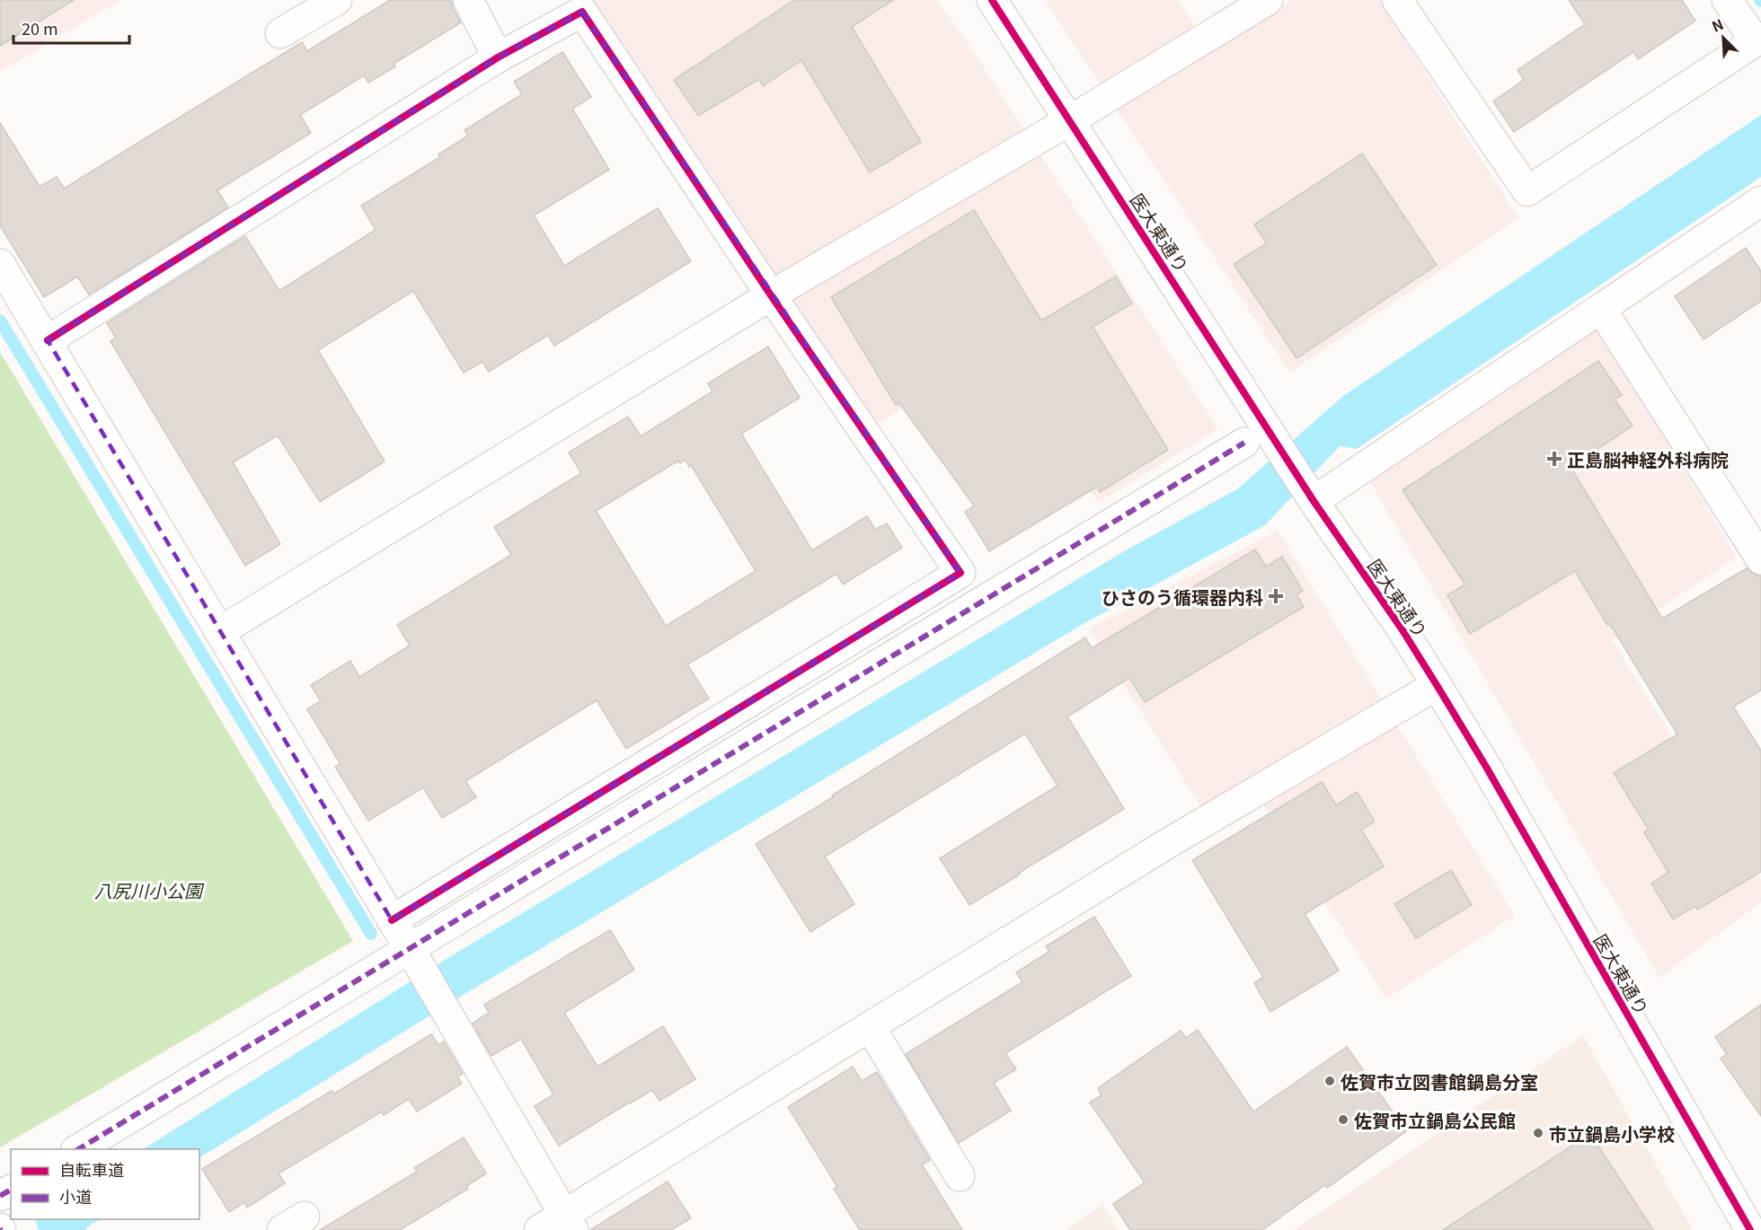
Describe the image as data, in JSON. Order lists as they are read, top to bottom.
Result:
{
  "streets": {
    "street": ["医大東通り"]
  },
  "parks": ["八尻川小公園"],
  "places": {
    "health": ["正島脳神経外科病院", "ひさのう循環器内科"],
    "other": ["佐賀市立図書館鍋島分室", "佐賀市立鍋島公民館", "市立鍋島小学校"]
  },
  "legend": ["自転車道", "小道"],
  "scale_bar": "20 m",
  "north": "top left"
}
